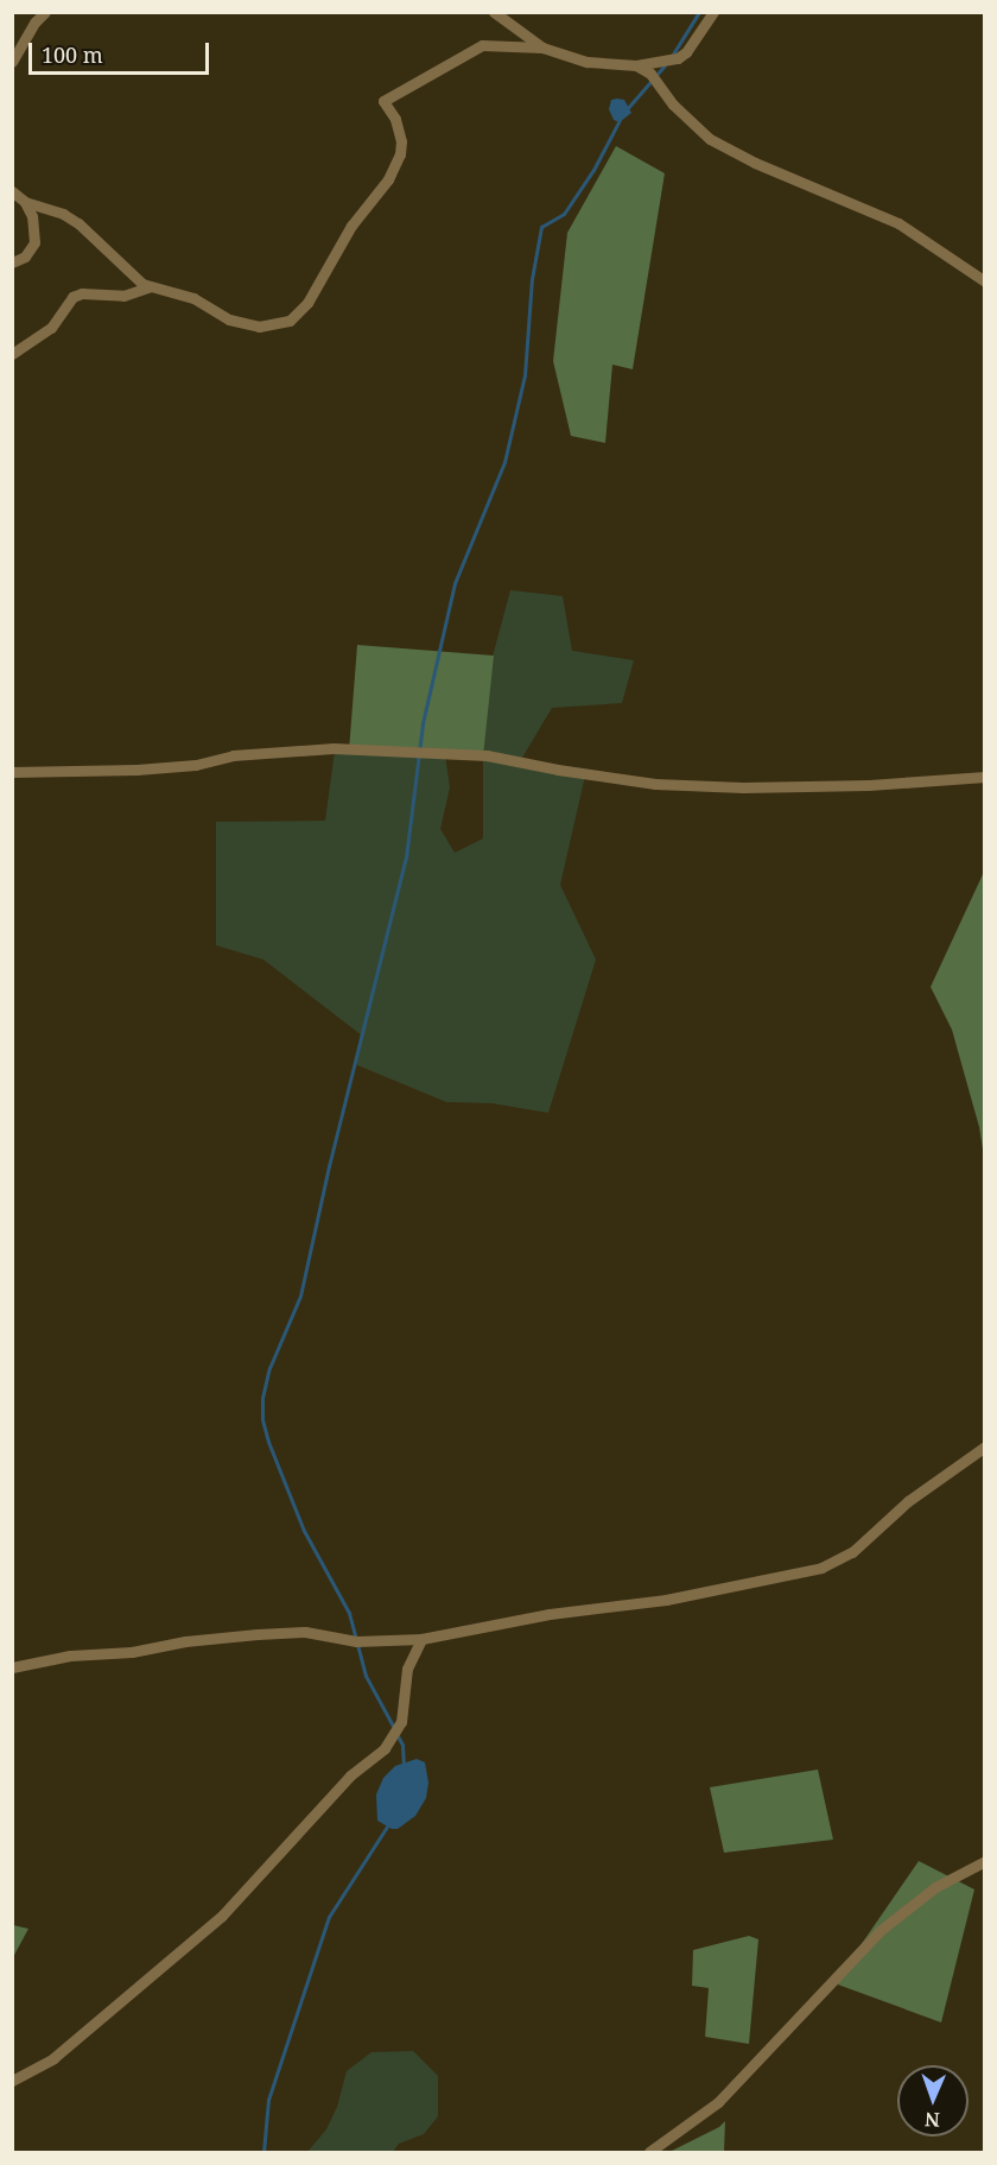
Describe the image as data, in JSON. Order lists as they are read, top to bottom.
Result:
{
  "scale_bar": "100 m",
  "north": "bottom"
}
